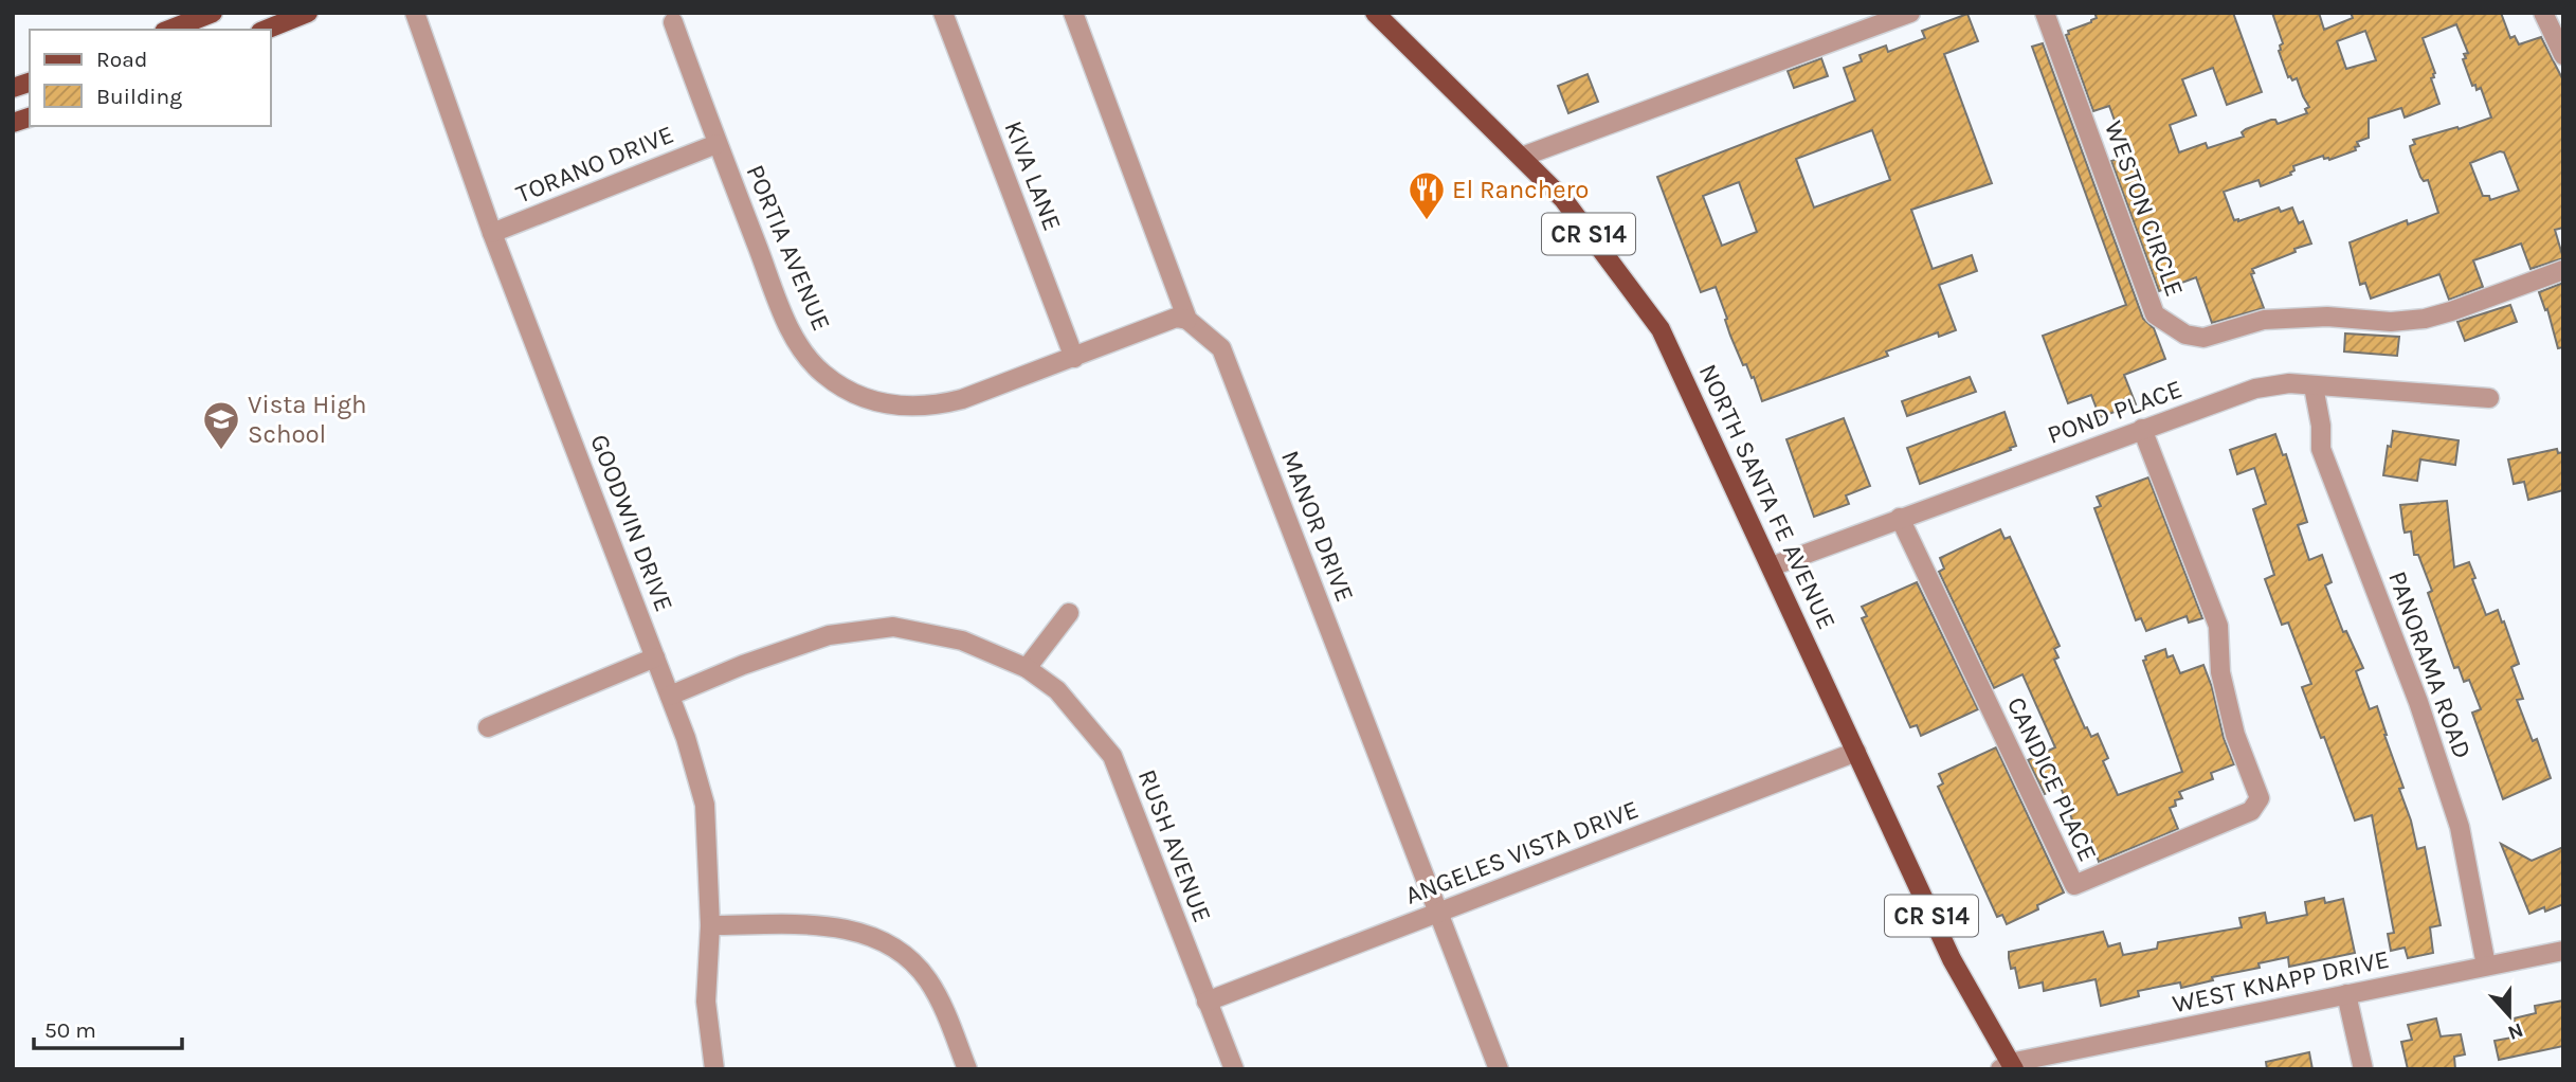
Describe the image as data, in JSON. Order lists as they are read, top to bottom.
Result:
{
  "streets": {
    "main road": ["CR S14", "NORTH SANTA FE AVENUE"],
    "street": [
      "TORANO DRIVE",
      "KIVA LANE",
      "WESTON CIRCLE",
      "PORTIA AVENUE",
      "POND PLACE",
      "GOODWIN DRIVE",
      "MANOR DRIVE",
      "PANORAMA ROAD",
      "CANDICE PLACE",
      "RUSH AVENUE",
      "ANGELES VISTA DRIVE",
      "WEST KNAPP DRIVE"
    ]
  },
  "crossings": [
    ["TORANO DRIVE", "PORTIA AVENUE"],
    ["TORANO DRIVE", "GOODWIN DRIVE"],
    ["KIVA LANE", "PORTIA AVENUE"],
    ["PORTIA AVENUE", "MANOR DRIVE"],
    ["POND PLACE", "NORTH SANTA FE AVENUE"],
    ["POND PLACE", "PANORAMA ROAD"],
    ["POND PLACE", "CANDICE PLACE"],
    ["NORTH SANTA FE AVENUE", "ANGELES VISTA DRIVE"],
    ["NORTH SANTA FE AVENUE", "WEST KNAPP DRIVE"],
    ["GOODWIN DRIVE", "RUSH AVENUE"],
    ["MANOR DRIVE", "ANGELES VISTA DRIVE"],
    ["PANORAMA ROAD", "WEST KNAPP DRIVE"],
    ["RUSH AVENUE", "ANGELES VISTA DRIVE"]
  ],
  "places": {
    "restaurant": ["El Ranchero"],
    "school or university": ["Vista High School"]
  },
  "legend": ["Road", "Building"],
  "scale_bar": "50 m",
  "north": "bottom"
}
